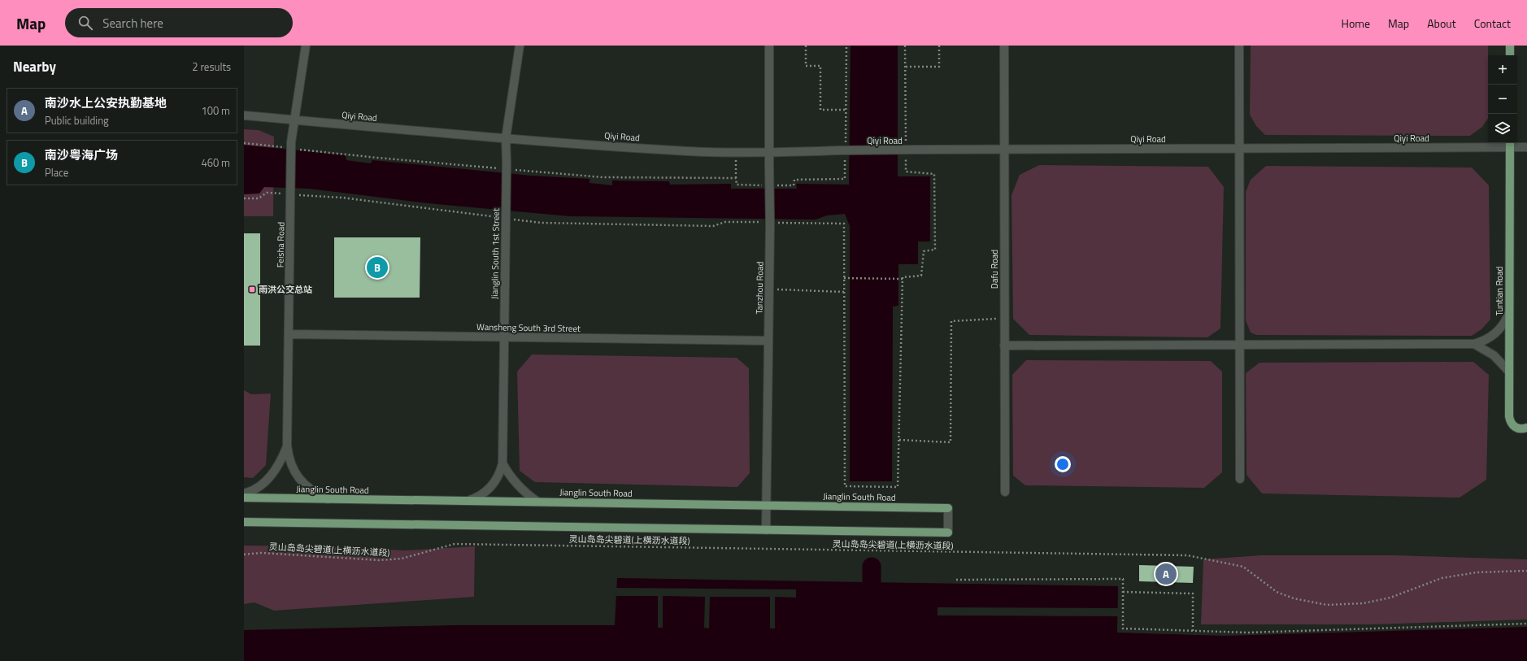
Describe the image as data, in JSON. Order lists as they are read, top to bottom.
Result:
{
  "streets": {
    "main road": ["Tuntian Road", "Jianglin South Road"],
    "street": [
      "Qiyi Road",
      "Feisha Road",
      "Jianglin South 1st Street",
      "Dafu Road",
      "Tanzhou Road",
      "Wansheng South 3rd Street"
    ],
    "path": ["灵山岛岛尖碧道(上横沥水道段)"]
  },
  "crossings": [
    ["Qiyi Road", "Feisha Road"],
    ["Qiyi Road", "Jianglin South 1st Street"],
    ["Qiyi Road", "Dafu Road"],
    ["Qiyi Road", "Tanzhou Road"],
    ["Qiyi Road", "Tuntian Road"],
    ["Feisha Road", "Wansheng South 3rd Street"],
    ["Jianglin South 1st Street", "Wansheng South 3rd Street"],
    ["Tanzhou Road", "Wansheng South 3rd Street"],
    ["Tanzhou Road", "Jianglin South Road"]
  ],
  "places": {
    "transit": ["雨洪公交总站"]
  },
  "page": {
    "header": "Map",
    "search": "Search here",
    "nav": [
      "Home",
      "Map",
      "About",
      "Contact"
    ],
    "heading": ["Nearby", "2 results"],
    "map_buttons": ["+", "−"],
    "list": [
      {
        "mark": "A",
        "name": "南沙水上公安执勤基地",
        "note": "Public building",
        "value": "100 m"
      },
      {
        "mark": "B",
        "name": "南沙粤海广场",
        "note": "Place",
        "value": "460 m"
      }
    ],
    "pins": ["B", "A"]
  }
}
